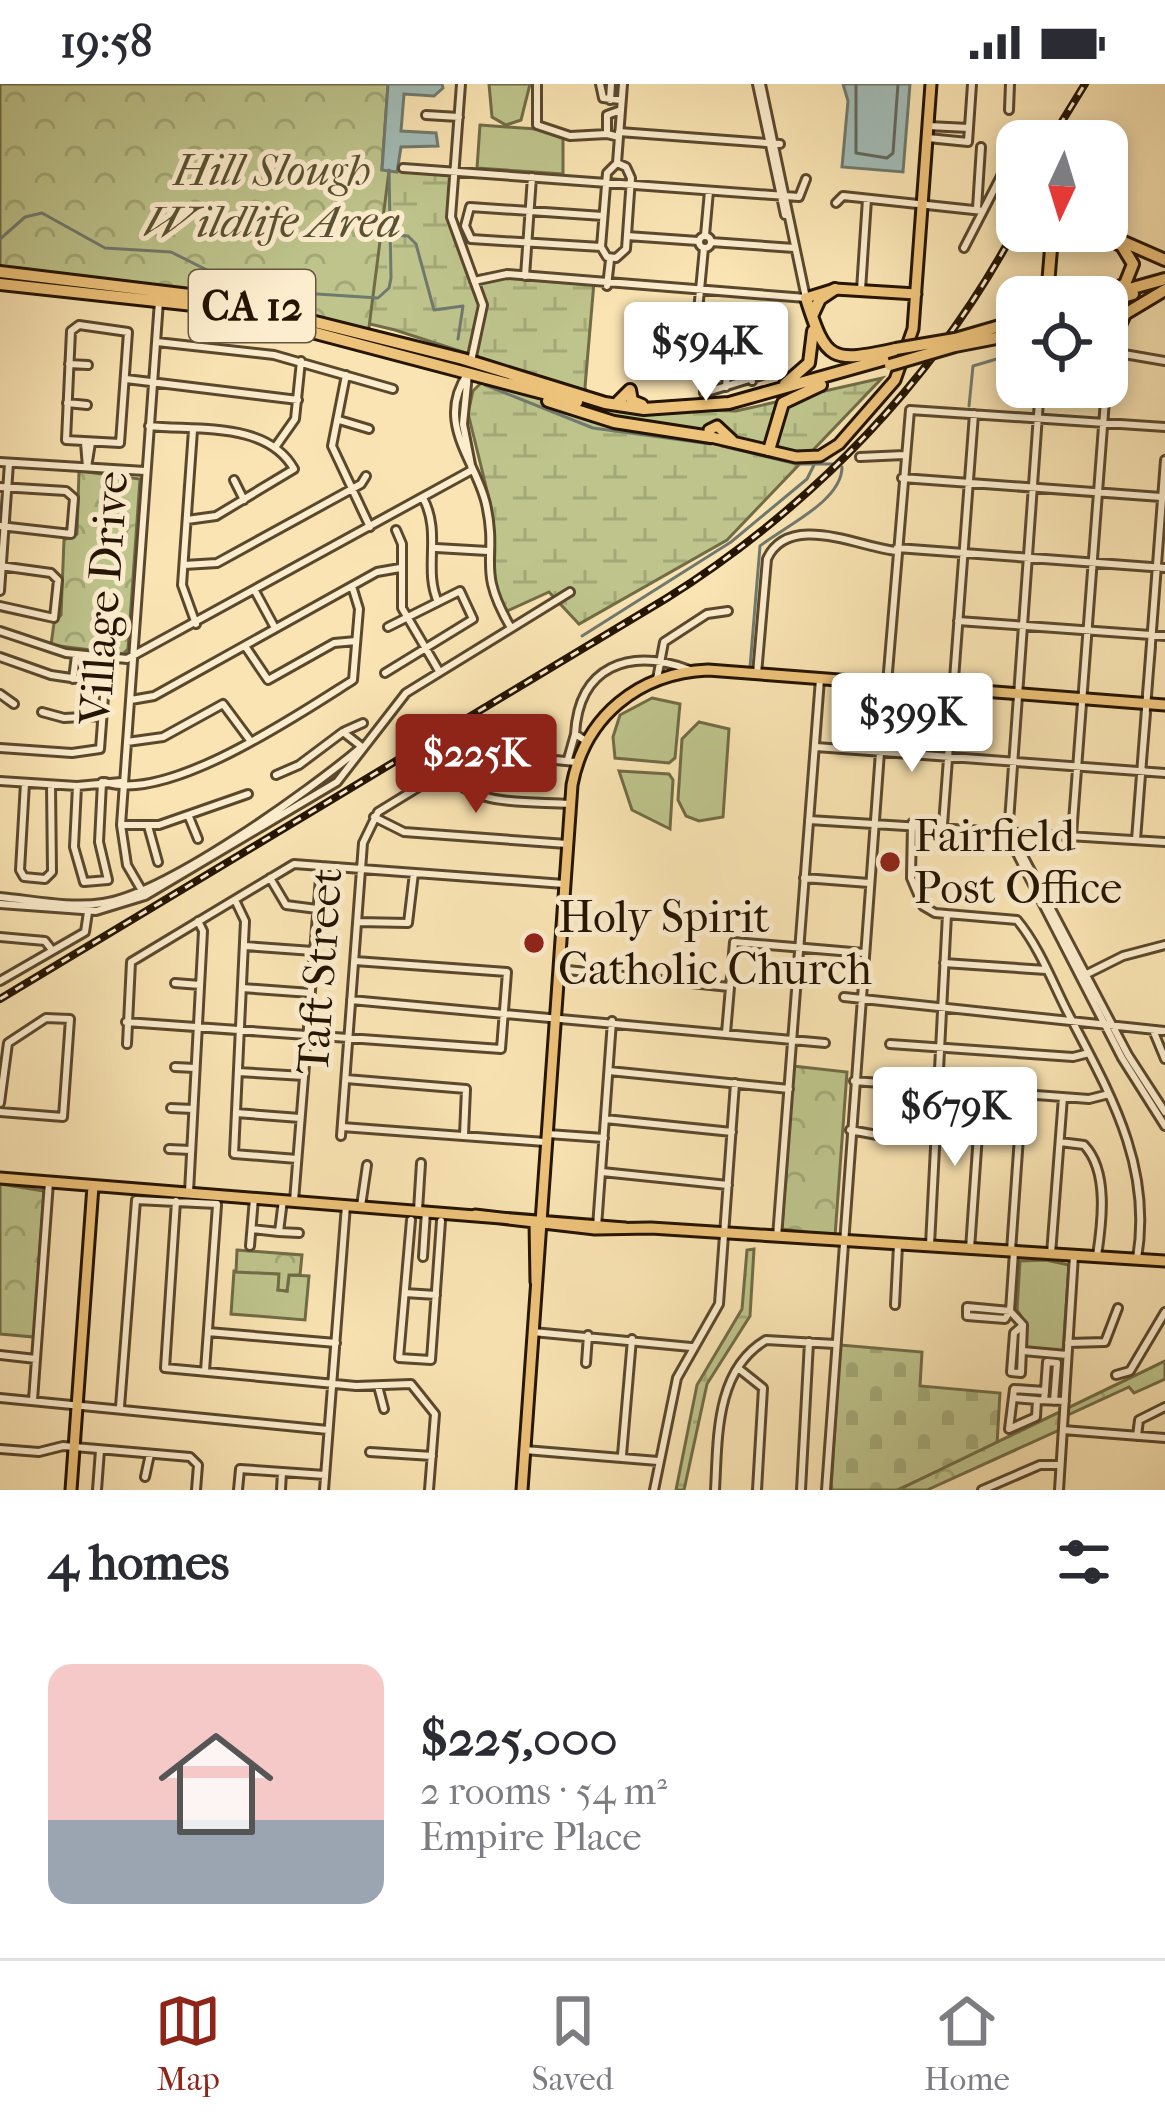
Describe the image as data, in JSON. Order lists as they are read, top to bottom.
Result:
{
  "streets": {
    "highway": ["CA 12"],
    "street": ["Village Drive", "Taft Street"]
  },
  "crossings": [
    ["CA 12", "Village Drive"]
  ],
  "parks": ["Hill Slough Wildlife Area"],
  "places": ["Fairfield Post Office", "Holy Spirit Catholic Church"],
  "north": "bottom",
  "page": {
    "status": "19:58",
    "price": [
      "$594K",
      "$399K",
      "$225K",
      "$679K"
    ],
    "heading": "4 homes",
    "list": [
      {
        "name": "$225,000",
        "note": "2 rooms · 54 m² · Empire Place"
      }
    ],
    "tabs": ["Map", "Saved", "Home"]
  }
}
